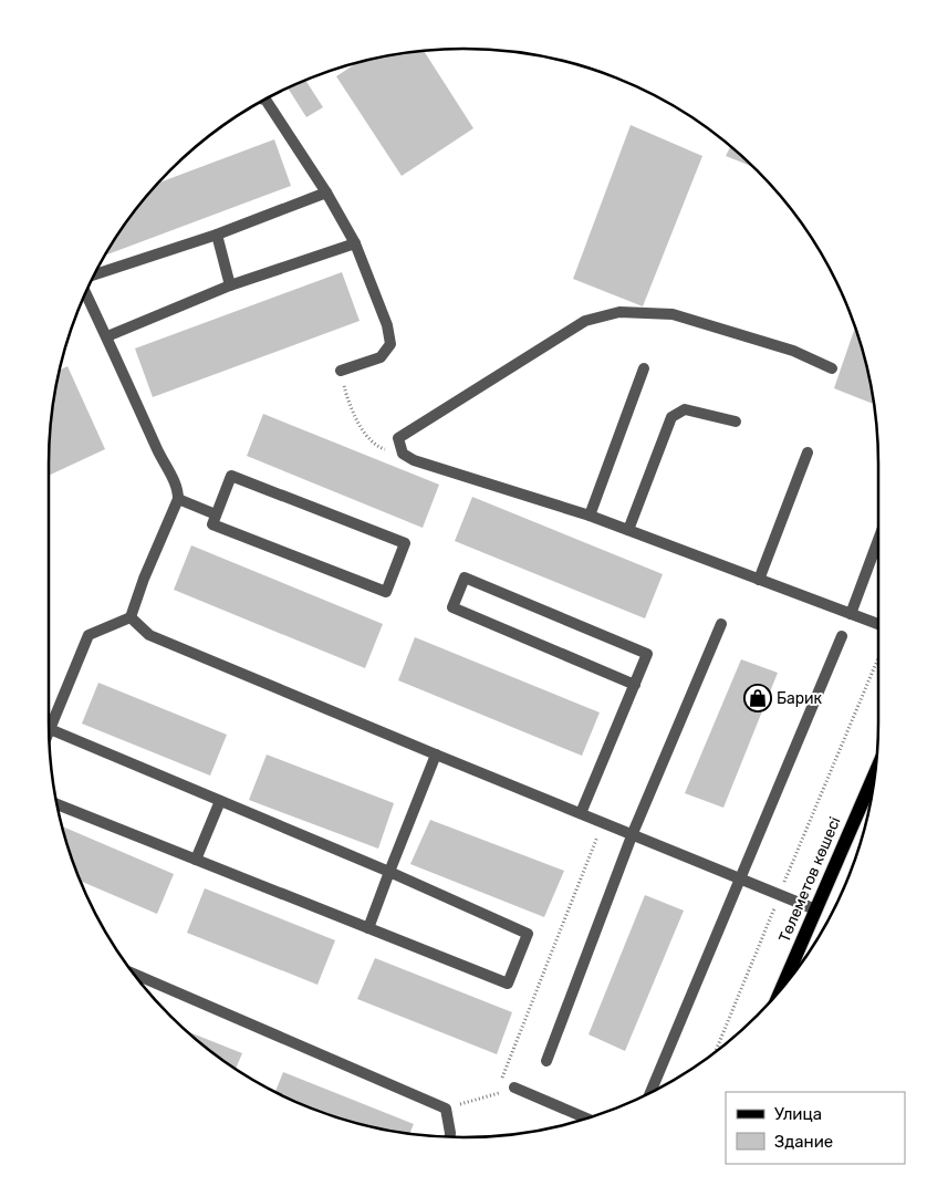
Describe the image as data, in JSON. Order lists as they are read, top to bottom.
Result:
{
  "streets": {
    "main road": ["Төлеметов көшесі"]
  },
  "places": {
    "shop": ["Барик"]
  },
  "legend": ["Улица", "Здание"]
}
